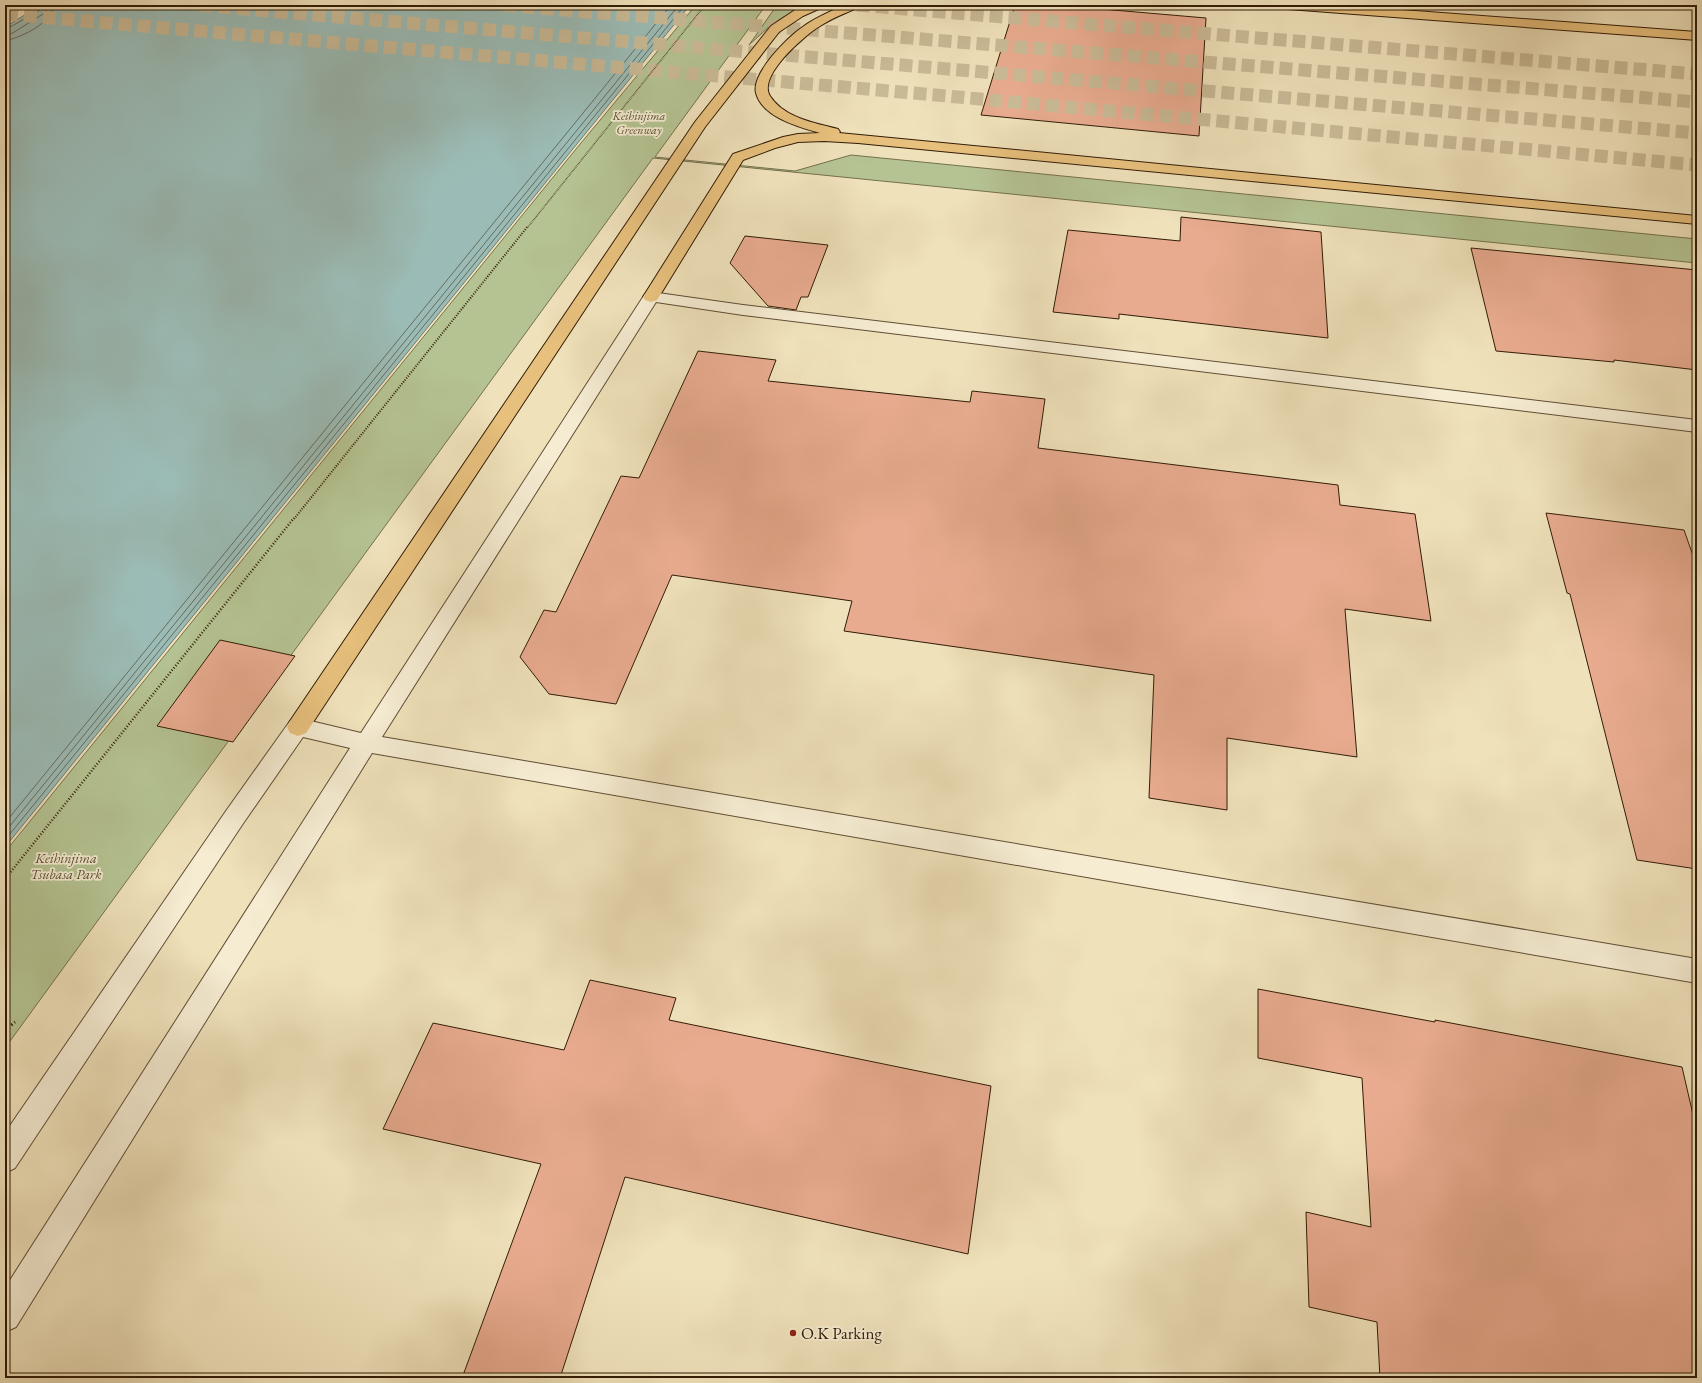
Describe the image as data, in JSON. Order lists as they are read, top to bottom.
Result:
{
  "parks": ["Keihinjima Greenway", "Keihinjima Tsubasa Park"],
  "places": ["O.K Parking"]
}
